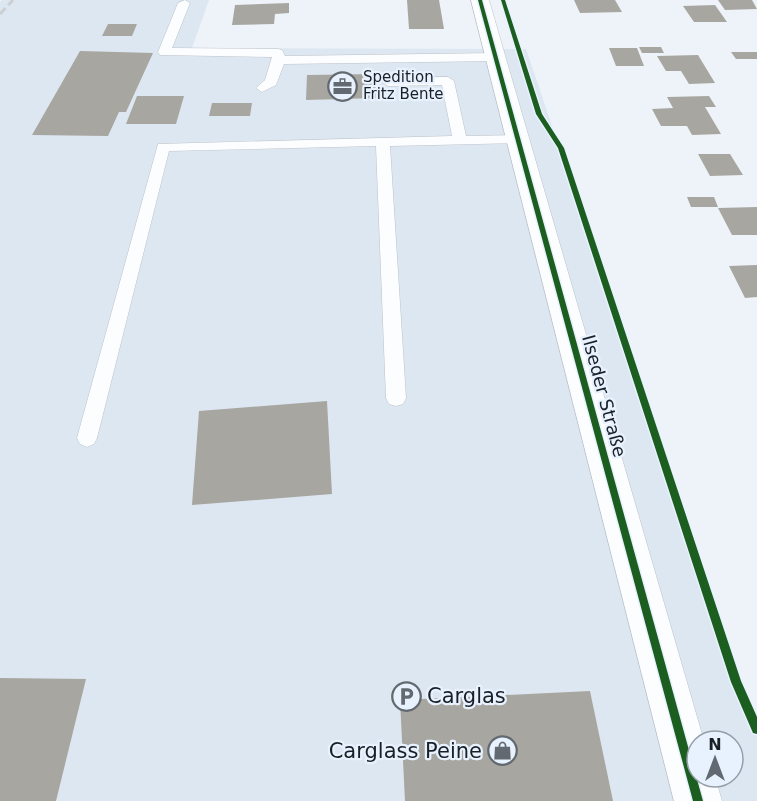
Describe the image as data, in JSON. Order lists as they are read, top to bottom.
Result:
{
  "streets": {
    "street": ["Ilseder Straße"]
  },
  "places": {
    "office": ["Spedition Fritz Bente"],
    "parking": ["Carglas"],
    "shop": ["Carglass Peine"]
  },
  "north": "top"
}
